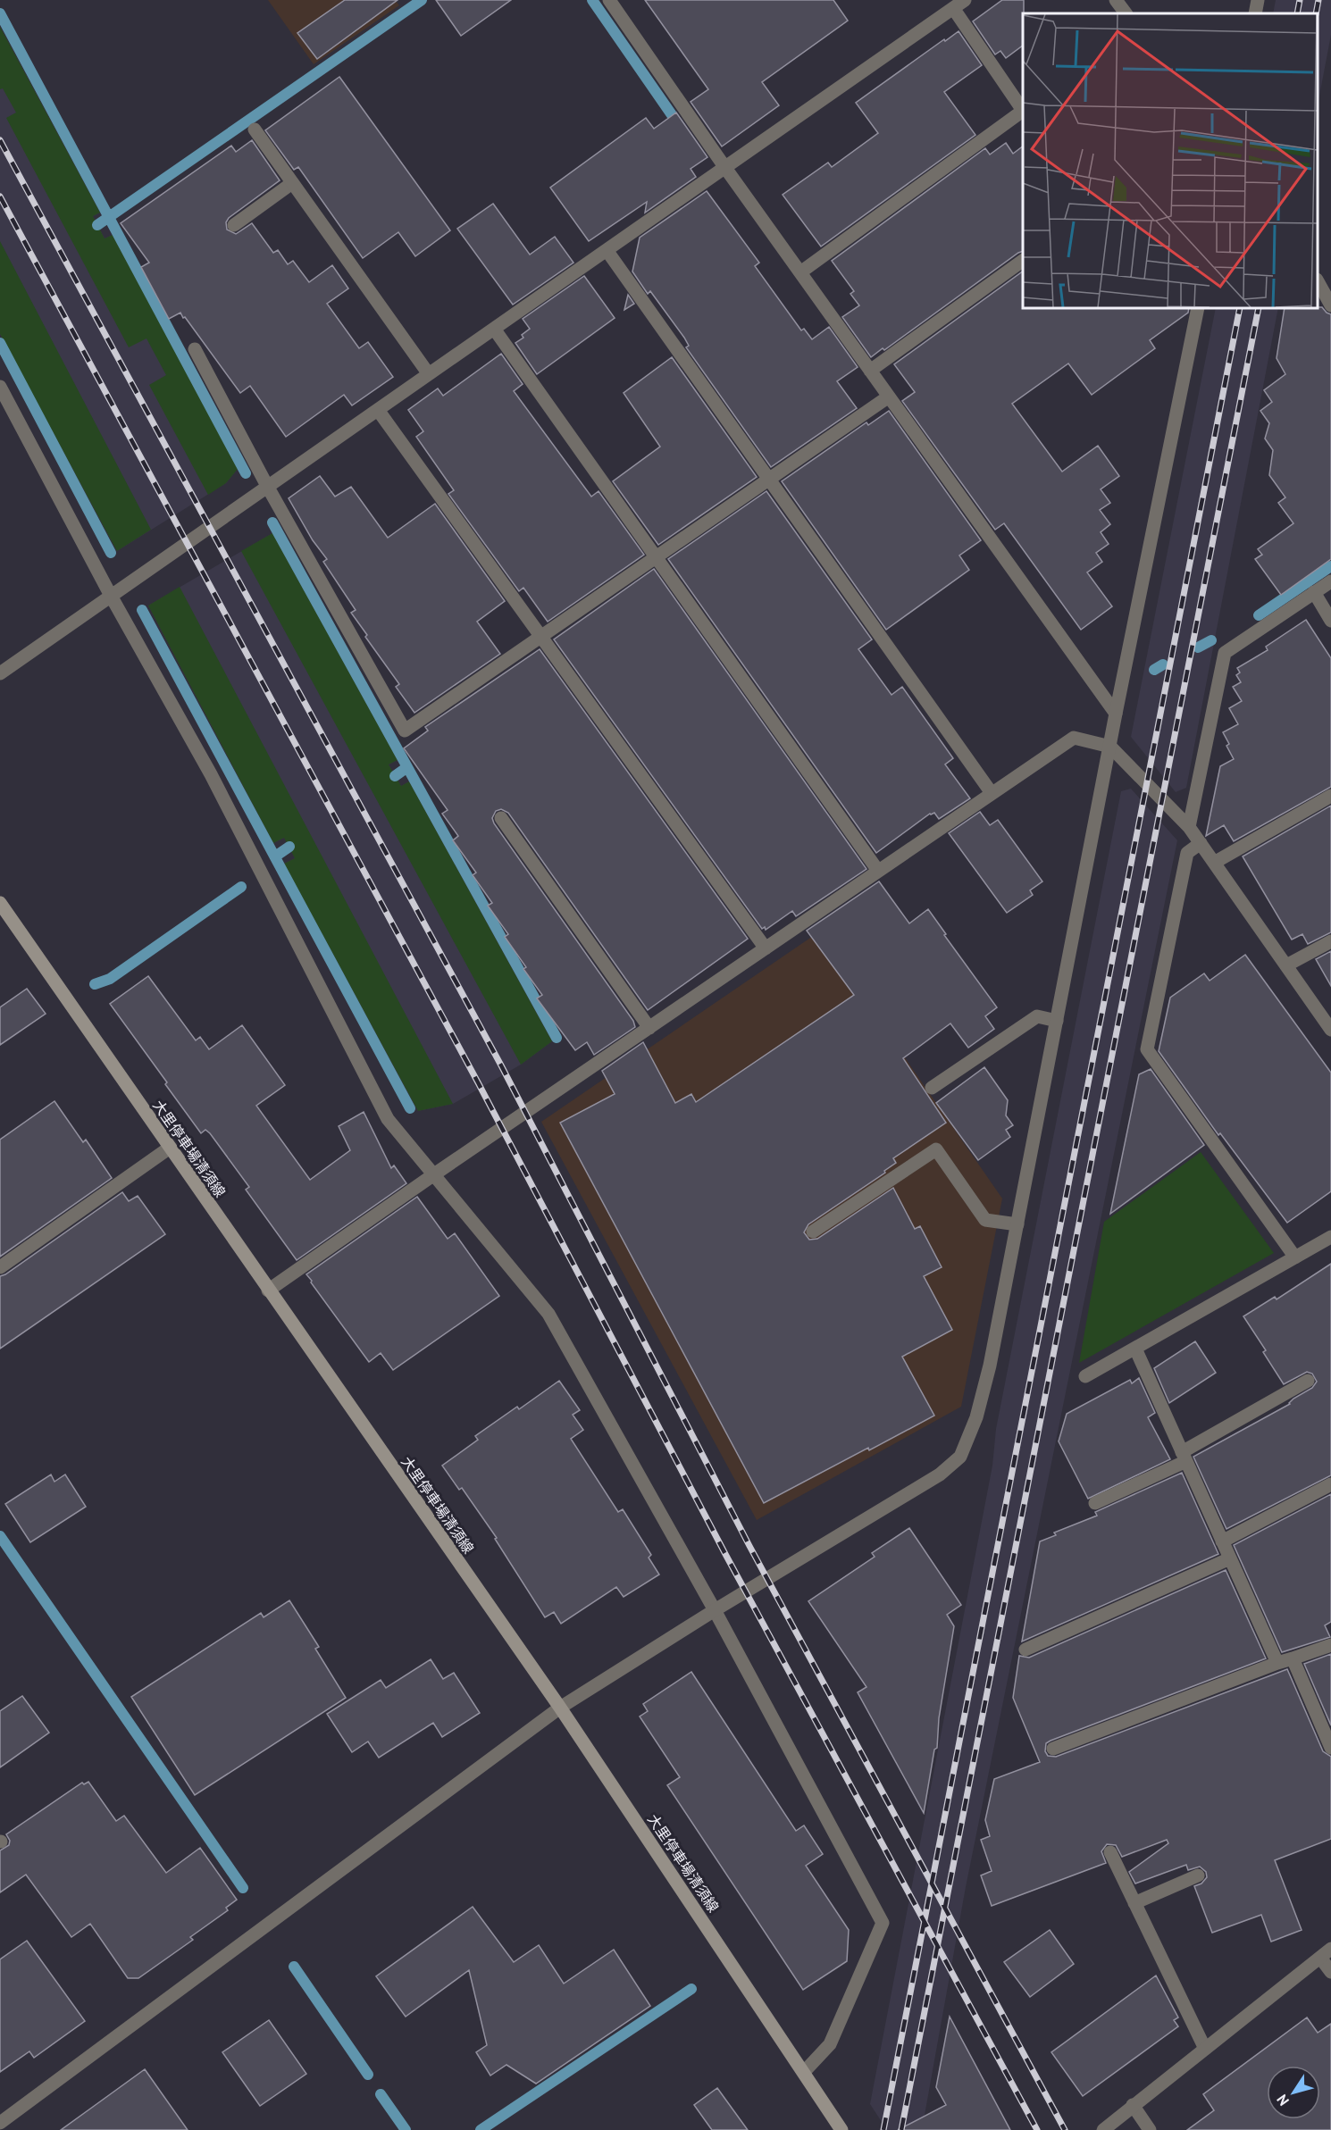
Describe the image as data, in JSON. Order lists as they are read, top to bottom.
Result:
{
  "streets": {
    "main road": ["大里停車場清須線"]
  },
  "north": "bottom left"
}
